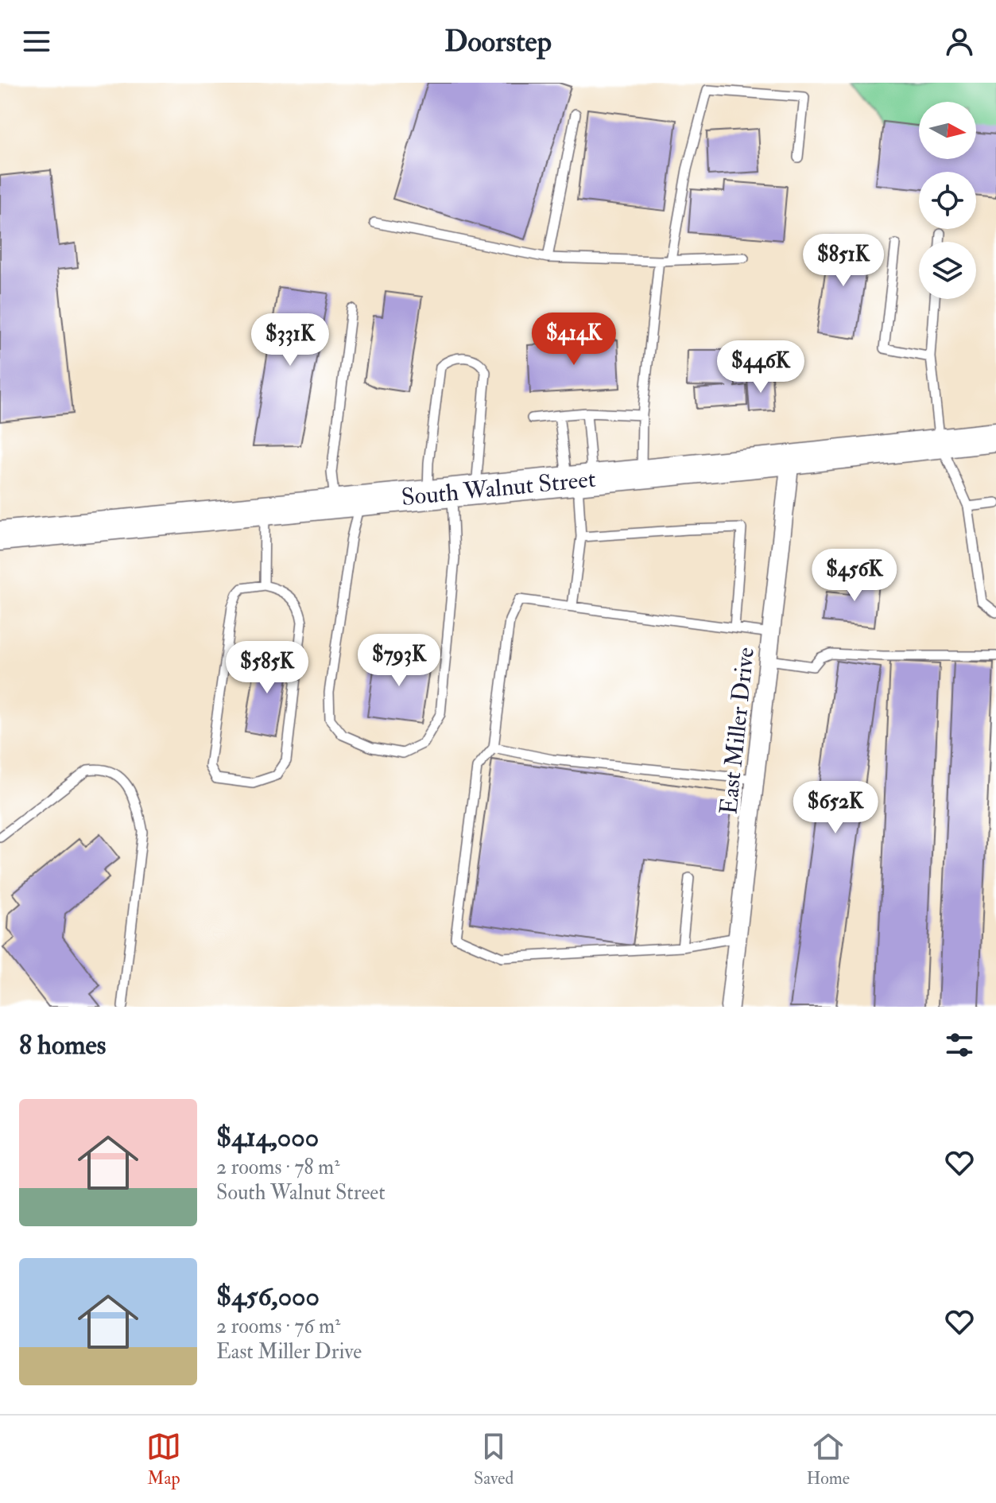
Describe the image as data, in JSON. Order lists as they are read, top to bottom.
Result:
{
  "streets": {
    "main road": ["South Walnut Street"],
    "street": ["East Miller Drive"]
  },
  "crossings": [
    ["South Walnut Street", "East Miller Drive"]
  ],
  "north": "right",
  "page": {
    "header": "Doorstep",
    "price": [
      "$851K",
      "$414K",
      "$331K",
      "$446K",
      "$456K",
      "$793K",
      "$585K",
      "$652K"
    ],
    "heading": "8 homes",
    "list": [
      {
        "name": "$414,000",
        "note": "2 rooms · 78 m² · South Walnut Street"
      },
      {
        "name": "$456,000",
        "note": "2 rooms · 76 m² · East Miller Drive"
      }
    ],
    "tabs": ["Map", "Saved", "Home"]
  }
}
